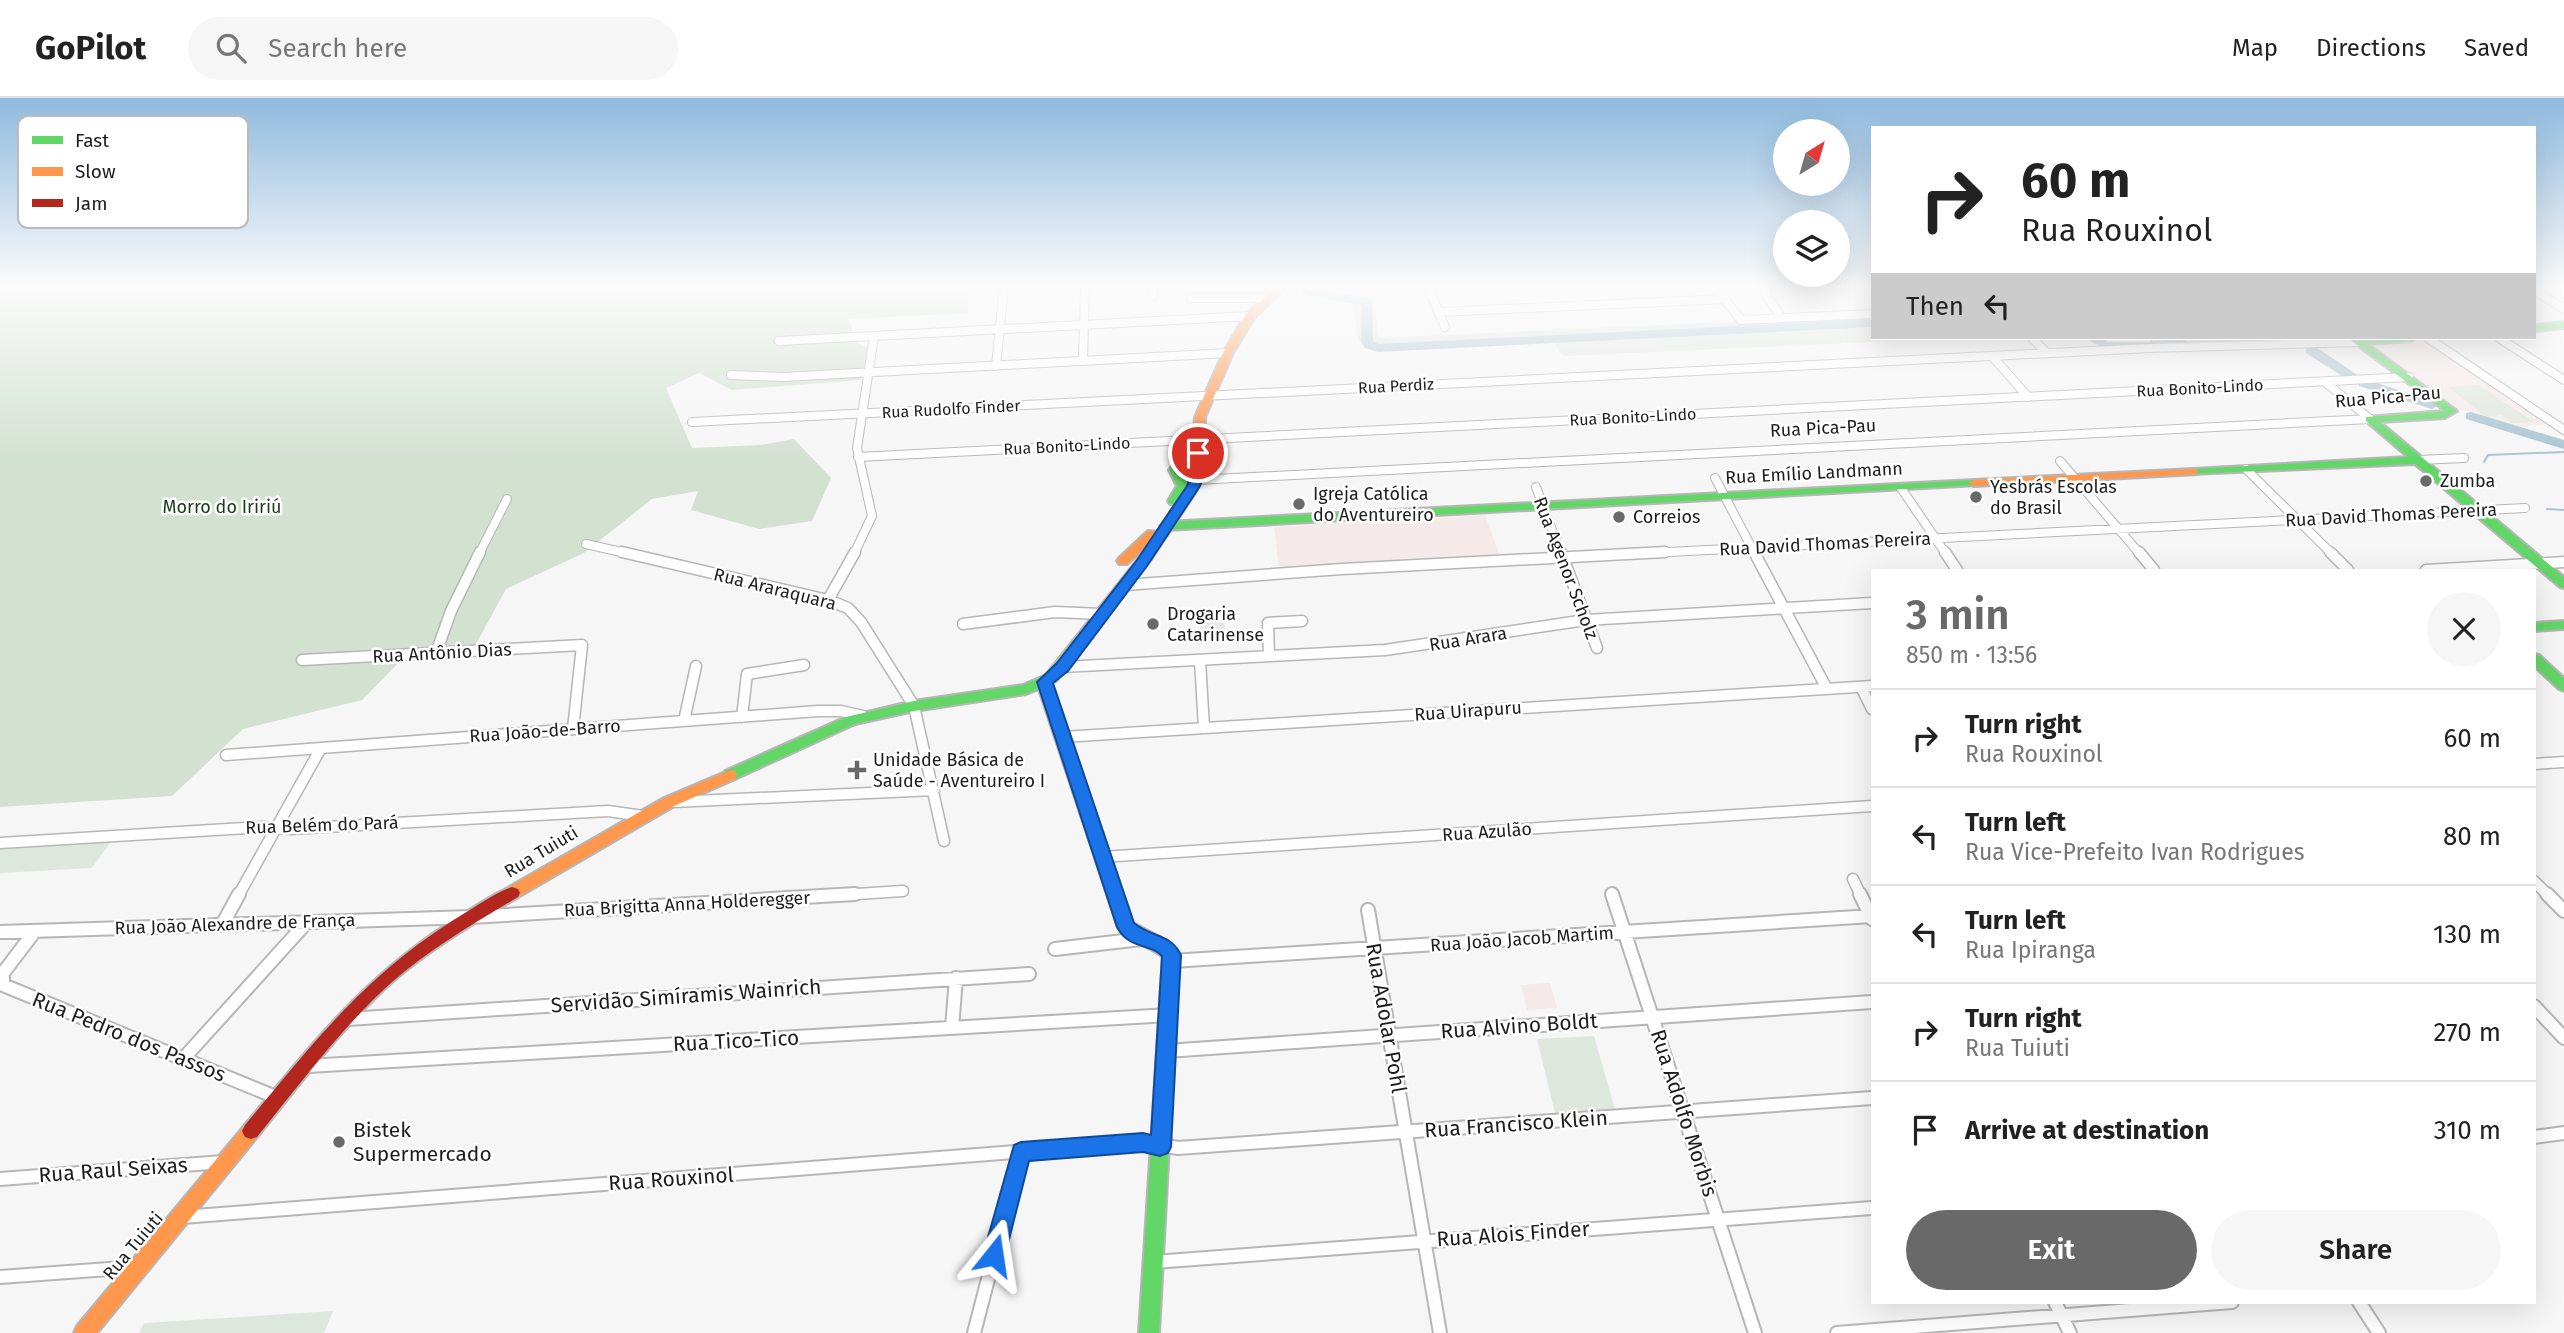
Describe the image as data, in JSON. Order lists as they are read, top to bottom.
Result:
{
  "streets": {
    "street": [
      "Rua Perdiz",
      "Rua Bonito-Lindo",
      "Rua Pica-Pau",
      "Rua Rudolfo Finder",
      "Rua Emílio Landmann",
      "Rua David Thomas Pereira",
      "Rua Agenor Scholz",
      "Rua Araraquara",
      "Rua Arara",
      "Rua Antônio Dias",
      "Rua Uirapuru",
      "Rua João-de-Barro",
      "Rua Belém do Pará",
      "Rua Azulão",
      "Rua Tuiuti",
      "Rua Brigitta Anna Holderegger",
      "Rua João Alexandre de França",
      "Rua João Jacob Martim",
      "Servidão Simíramis Wainrich",
      "Rua Adolar Pohl",
      "Rua Alvino Boldt",
      "Rua Pedro dos Passos",
      "Rua Tico-Tico",
      "Rua Adolfo Morbis",
      "Rua Francisco Klein",
      "Rua Raul Seixas",
      "Rua Rouxinol",
      "Rua Alois Finder"
    ]
  },
  "crossings": [
    ["Rua Perdiz", "Rua Rudolfo Finder"],
    ["Rua Bonito-Lindo", "Rua Pica-Pau"],
    ["Rua Pica-Pau", "Rua Tuiuti"],
    ["Rua Emílio Landmann", "Rua Agenor Scholz"],
    ["Rua Emílio Landmann", "Rua Tuiuti"],
    ["Rua David Thomas Pereira", "Rua Agenor Scholz"],
    ["Rua David Thomas Pereira", "Rua Tuiuti"],
    ["Rua Agenor Scholz", "Rua Arara"],
    ["Rua Araraquara", "Rua Tuiuti"],
    ["Rua Arara", "Rua Tuiuti"],
    ["Rua Antônio Dias", "Rua João-de-Barro"],
    ["Rua João-de-Barro", "Rua Tuiuti"],
    ["Rua Belém do Pará", "Rua Tuiuti"],
    ["Rua Tuiuti", "Rua Brigitta Anna Holderegger"],
    ["Rua Tuiuti", "Rua João Alexandre de França"],
    ["Rua Tuiuti", "Servidão Simíramis Wainrich"],
    ["Rua Tuiuti", "Rua Pedro dos Passos"],
    ["Rua Tuiuti", "Rua Tico-Tico"],
    ["Rua Tuiuti", "Rua Raul Seixas"],
    ["Rua Tuiuti", "Rua Rouxinol"],
    ["Rua Brigitta Anna Holderegger", "Rua João Alexandre de França"],
    ["Rua João Alexandre de França", "Rua Pedro dos Passos"],
    ["Rua João Jacob Martim", "Rua Adolar Pohl"],
    ["Rua João Jacob Martim", "Rua Adolfo Morbis"],
    ["Rua Adolar Pohl", "Rua Alvino Boldt"],
    ["Rua Adolar Pohl", "Rua Francisco Klein"],
    ["Rua Adolar Pohl", "Rua Alois Finder"],
    ["Rua Alvino Boldt", "Rua Adolfo Morbis"],
    ["Rua Adolfo Morbis", "Rua Francisco Klein"],
    ["Rua Adolfo Morbis", "Rua Alois Finder"],
    ["Rua Francisco Klein", "Rua Rouxinol"]
  ],
  "parks": ["Morro do Iririú"],
  "places": {
    "other": [
      "Zumba",
      "Yesbrás Escolas do Brasil",
      "Igreja Católica do Aventureiro",
      "Correios",
      "Drogaria Catarinense",
      "Bistek Supermercado"
    ],
    "health": ["Unidade Básica de Saúde - Aventureiro I"]
  },
  "legend": ["Fast", "Slow", "Jam"],
  "north": "top right",
  "page": {
    "header": "GoPilot",
    "search": "Search here",
    "nav": ["Map", "Directions", "Saved"],
    "turn": ["60 m", "Rua Rouxinol"],
    "then": "Then",
    "heading": ["3 min", "850 m · 13:56"],
    "list": [
      {
        "name": "Turn right",
        "note": "Rua Rouxinol",
        "value": "60 m"
      },
      {
        "name": "Turn left",
        "note": "Rua Vice-Prefeito Ivan Rodrigues",
        "value": "80 m"
      },
      {
        "name": "Turn left",
        "note": "Rua Ipiranga",
        "value": "130 m"
      },
      {
        "name": "Turn right",
        "note": "Rua Tuiuti",
        "value": "270 m"
      },
      {
        "name": "Arrive at destination",
        "value": "310 m"
      }
    ],
    "buttons": ["Exit", "Share"]
  }
}
